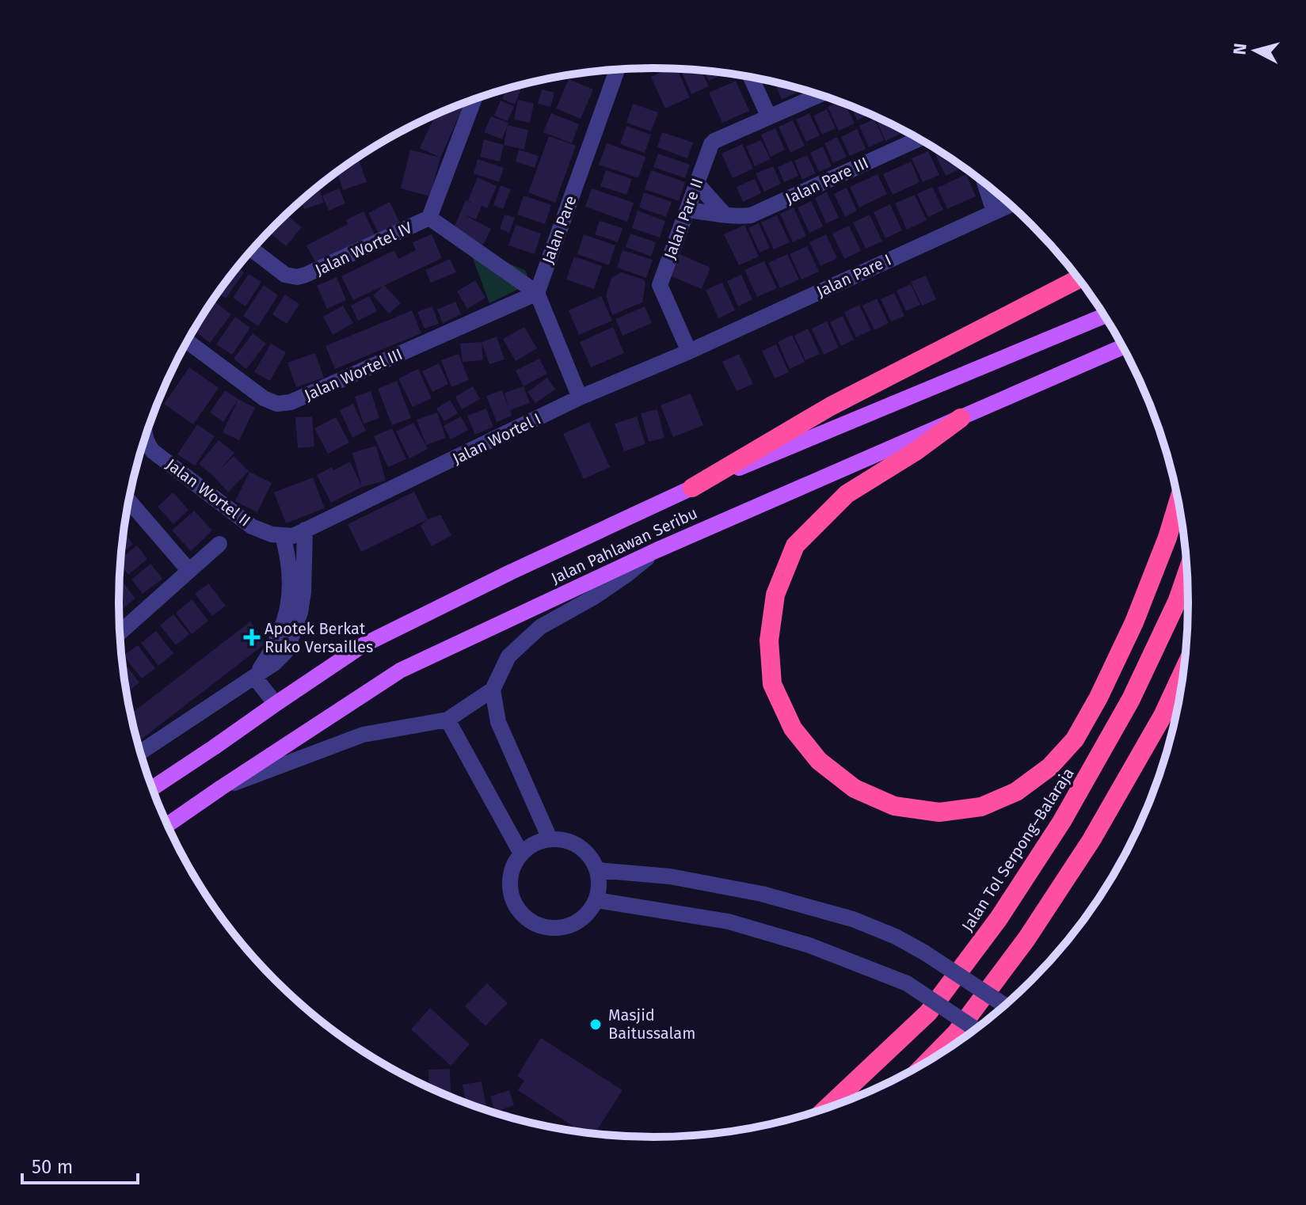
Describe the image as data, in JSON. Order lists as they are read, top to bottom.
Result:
{
  "streets": {
    "highway": ["Jalan Tol Serpong–Balaraja"],
    "main road": ["Jalan Pahlawan Seribu"],
    "street": [
      "Jalan Pare III",
      "Jalan Pare II",
      "Jalan Pare",
      "Jalan Wortel IV",
      "Jalan Pare I",
      "Jalan Wortel III",
      "Jalan Wortel I",
      "Jalan Wortel II"
    ]
  },
  "crossings": [
    ["Jalan Pare III", "Jalan Pare II"],
    ["Jalan Pare II", "Jalan Pare I"],
    ["Jalan Pare II", "Jalan Wortel I"],
    ["Jalan Pare", "Jalan Wortel III"],
    ["Jalan Pare I", "Jalan Wortel I"]
  ],
  "places": {
    "health": ["Apotek Berkat Ruko Versailles"],
    "other": ["Masjid Baitussalam"]
  },
  "scale_bar": "50 m",
  "north": "left"
}
